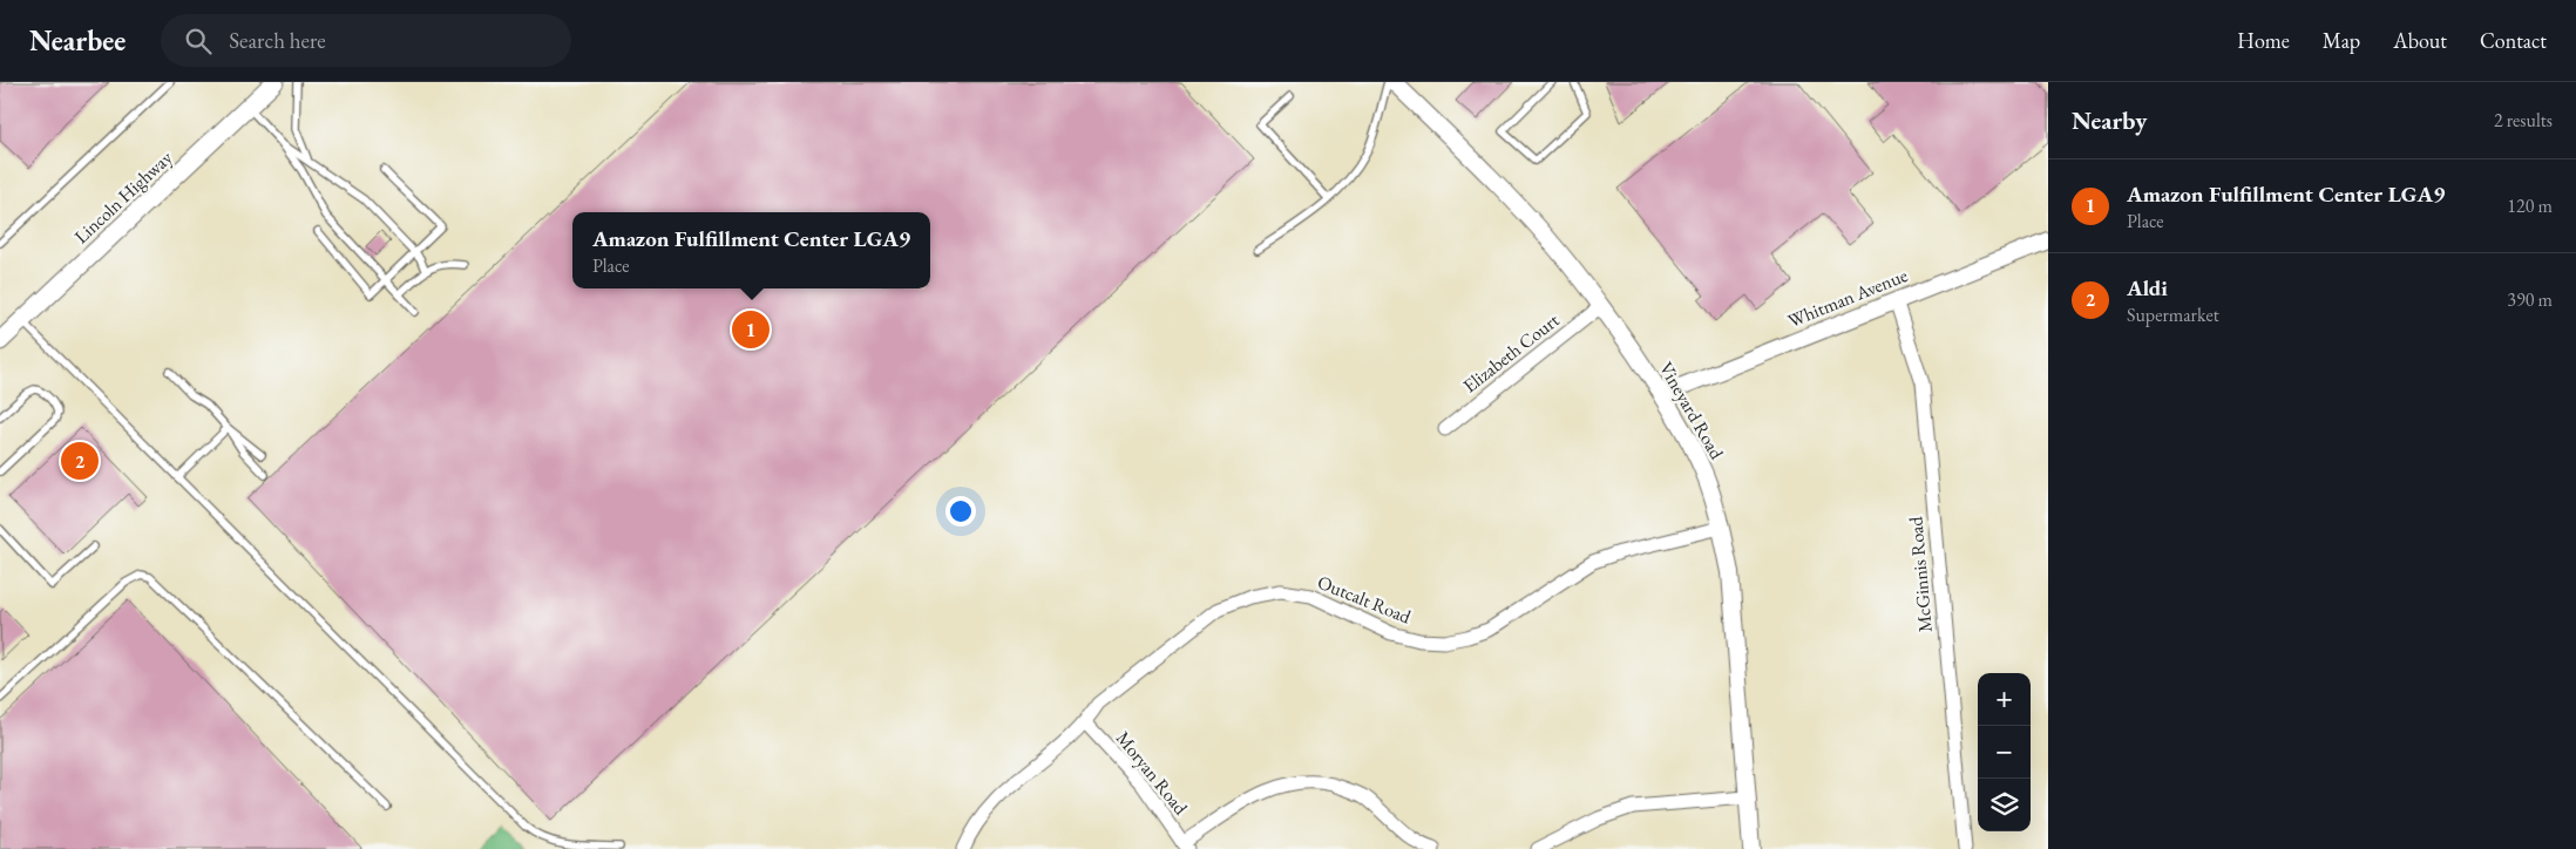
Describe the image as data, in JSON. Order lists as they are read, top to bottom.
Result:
{
  "streets": {
    "main road": ["Lincoln Highway"],
    "street": [
      "Whitman Avenue",
      "Elizabeth Court",
      "Vineyard Road",
      "McGinnis Road",
      "Outcalt Road",
      "Moryan Road"
    ]
  },
  "crossings": [
    ["Whitman Avenue", "Vineyard Road"],
    ["Whitman Avenue", "McGinnis Road"],
    ["Elizabeth Court", "Vineyard Road"],
    ["Vineyard Road", "Outcalt Road"],
    ["Outcalt Road", "Moryan Road"]
  ],
  "page": {
    "header": "Nearbee",
    "search": "Search here",
    "nav": [
      "Home",
      "Map",
      "About",
      "Contact"
    ],
    "heading": ["Nearby", "2 results"],
    "list": [
      {
        "mark": "1",
        "name": "Amazon Fulfillment Center LGA9",
        "note": "Place",
        "value": "120 m"
      },
      {
        "mark": "2",
        "name": "Aldi",
        "note": "Supermarket",
        "value": "390 m"
      }
    ],
    "popup": ["Amazon Fulfillment Center LGA9", "Place"],
    "pins": ["1", "2"],
    "map_buttons": ["+", "−"]
  }
}
